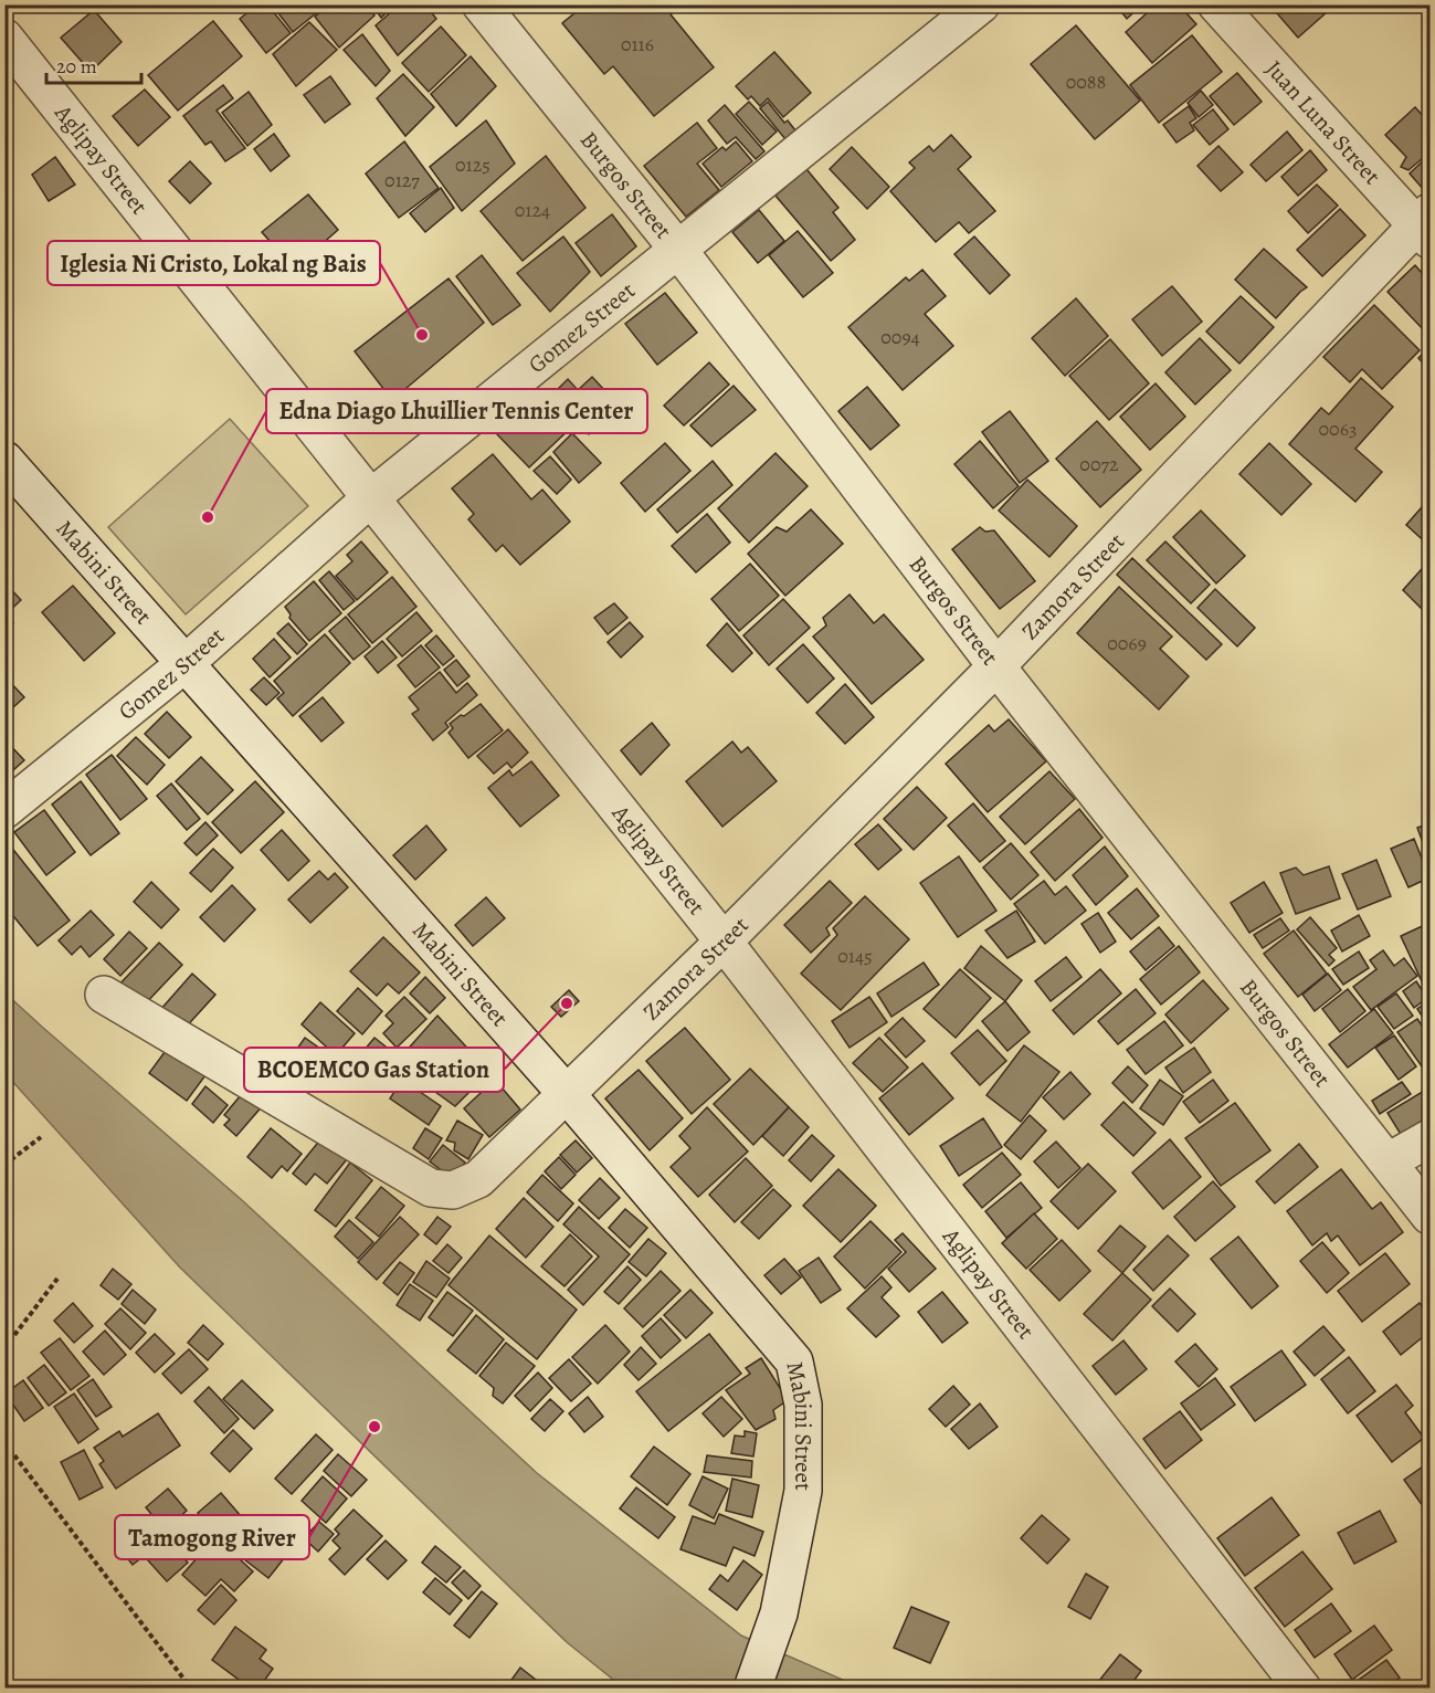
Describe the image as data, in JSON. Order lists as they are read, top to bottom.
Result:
{
  "streets": {
    "street": [
      "Juan Luna Street",
      "Aglipay Street",
      "Burgos Street",
      "Gomez Street",
      "Mabini Street",
      "Zamora Street"
    ]
  },
  "crossings": [
    ["Juan Luna Street", "Zamora Street"],
    ["Aglipay Street", "Gomez Street"],
    ["Aglipay Street", "Zamora Street"],
    ["Burgos Street", "Gomez Street"],
    ["Burgos Street", "Zamora Street"],
    ["Gomez Street", "Mabini Street"],
    ["Mabini Street", "Zamora Street"]
  ],
  "places": [
    "Iglesia Ni Cristo, Lokal ng Bais",
    "Edna Diago Lhuillier Tennis Center",
    "BCOEMCO Gas Station",
    "Tamogong River"
  ],
  "house_numbers": [
    "0116",
    "0088",
    "0125",
    "0127",
    "0124",
    "0094",
    "0063",
    "0072",
    "0069",
    "0145"
  ],
  "scale_bar": "20 m"
}
